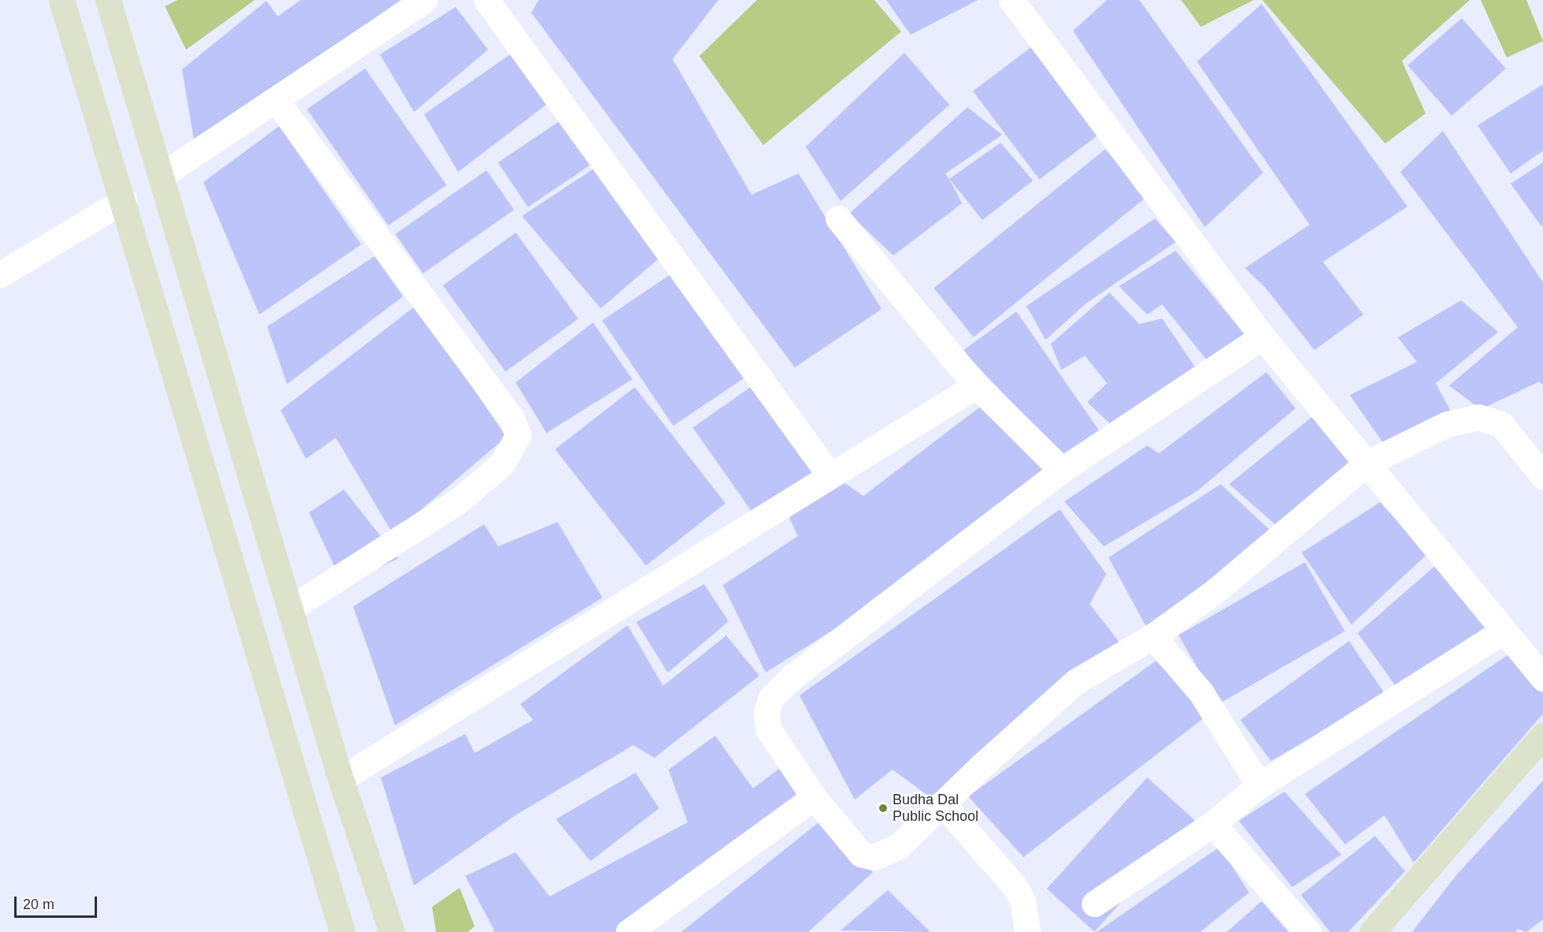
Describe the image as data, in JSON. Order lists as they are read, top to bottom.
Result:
{
  "places": ["Budha Dal Public School"],
  "scale_bar": "20 m"
}
